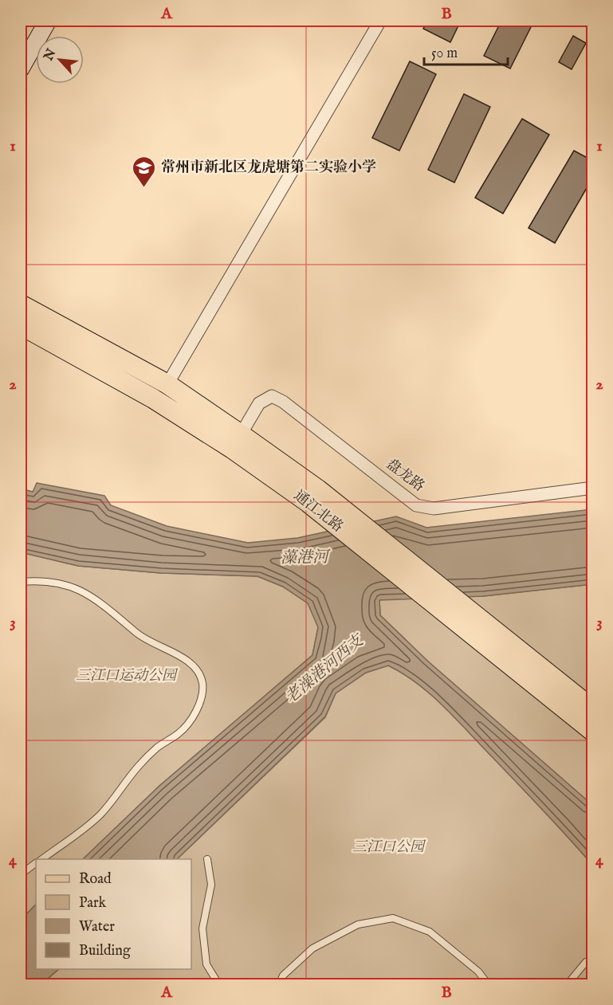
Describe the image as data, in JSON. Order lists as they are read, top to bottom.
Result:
{
  "streets": {
    "main road": ["通江北路"],
    "street": ["盘龙路"]
  },
  "crossings": [
    ["盘龙路", "通江北路"]
  ],
  "water": ["藻港河", "老澡港河西支"],
  "parks": ["三江口运动公园", "三江口公园"],
  "places": {
    "school or university": ["常州市新北区龙虎塘第二实验小学"]
  },
  "legend": [
    "Road",
    "Park",
    "Water",
    "Building"
  ],
  "scale_bar": "50 m",
  "north": "top left",
  "grid": {
    "columns": ["A", "B"],
    "rows": [
      "1",
      "2",
      "3",
      "4"
    ]
  }
}
